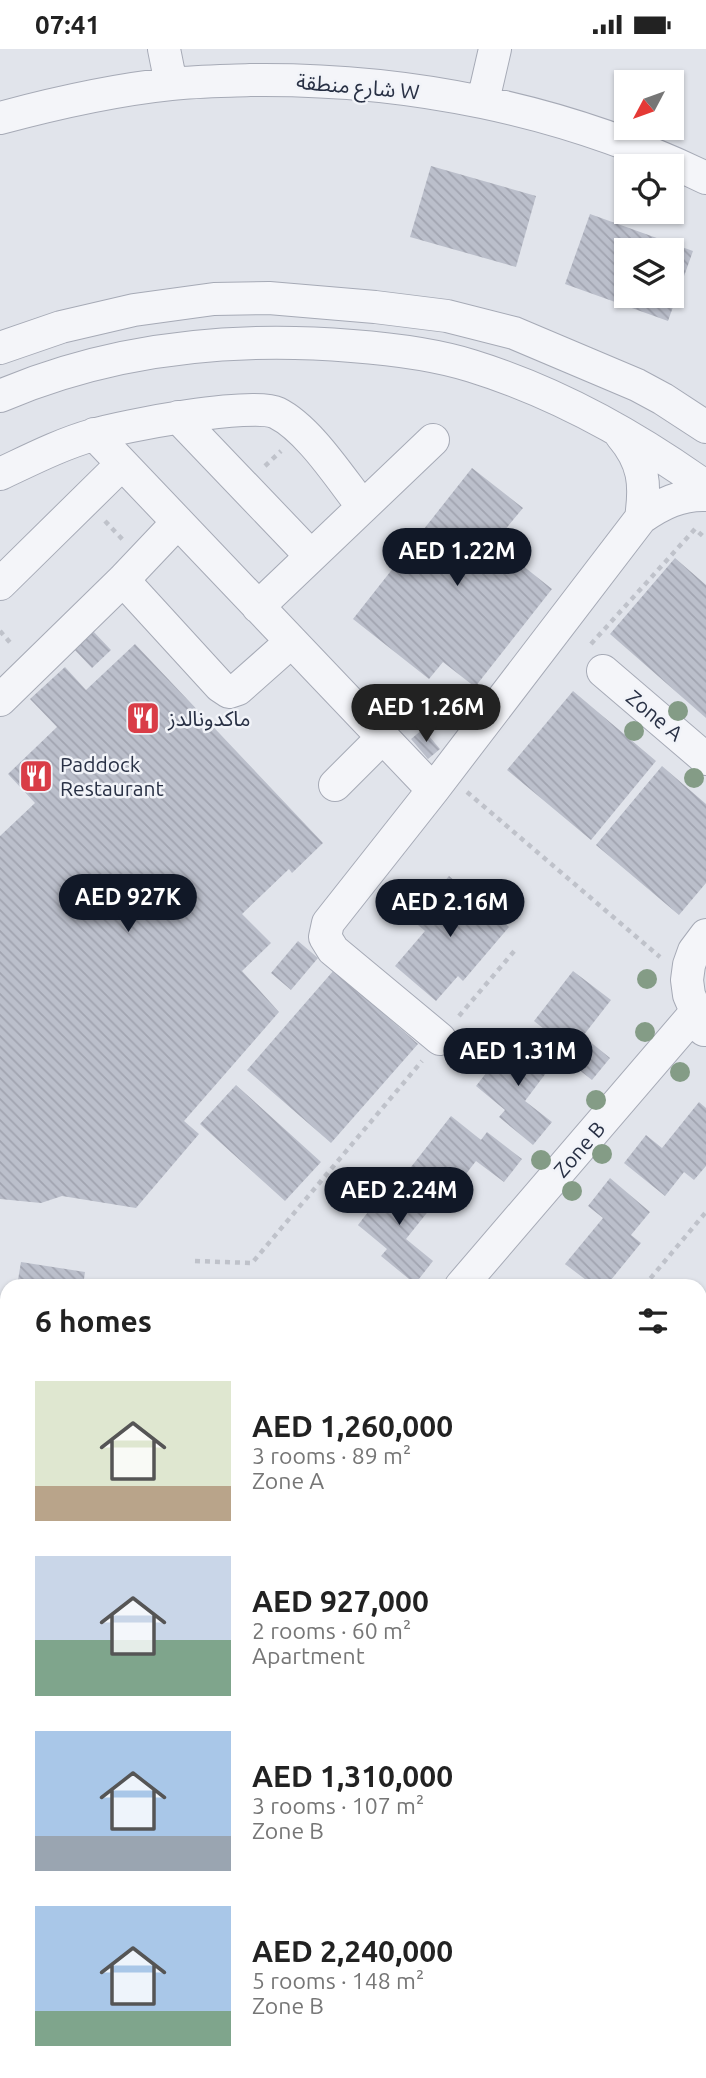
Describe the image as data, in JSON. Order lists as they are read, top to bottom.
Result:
{
  "streets": {
    "street": ["شارع منطقة W", "Zone A", "Zone B"]
  },
  "places": {
    "restaurant": ["ماكدونالدز", "Paddock Restaurant"]
  },
  "north": "bottom left",
  "page": {
    "status": "07:41",
    "price": [
      "AED 1.22M",
      "AED 1.26M",
      "AED 927K",
      "AED 2.16M",
      "AED 1.31M",
      "AED 2.24M"
    ],
    "heading": "6 homes",
    "list": [
      {
        "name": "AED 1,260,000",
        "note": "3 rooms · 89 m² · Zone A"
      },
      {
        "name": "AED 927,000",
        "note": "2 rooms · 60 m² · Apartment"
      },
      {
        "name": "AED 1,310,000",
        "note": "3 rooms · 107 m² · Zone B"
      },
      {
        "name": "AED 2,240,000",
        "note": "5 rooms · 148 m² · Zone B"
      }
    ]
  }
}
